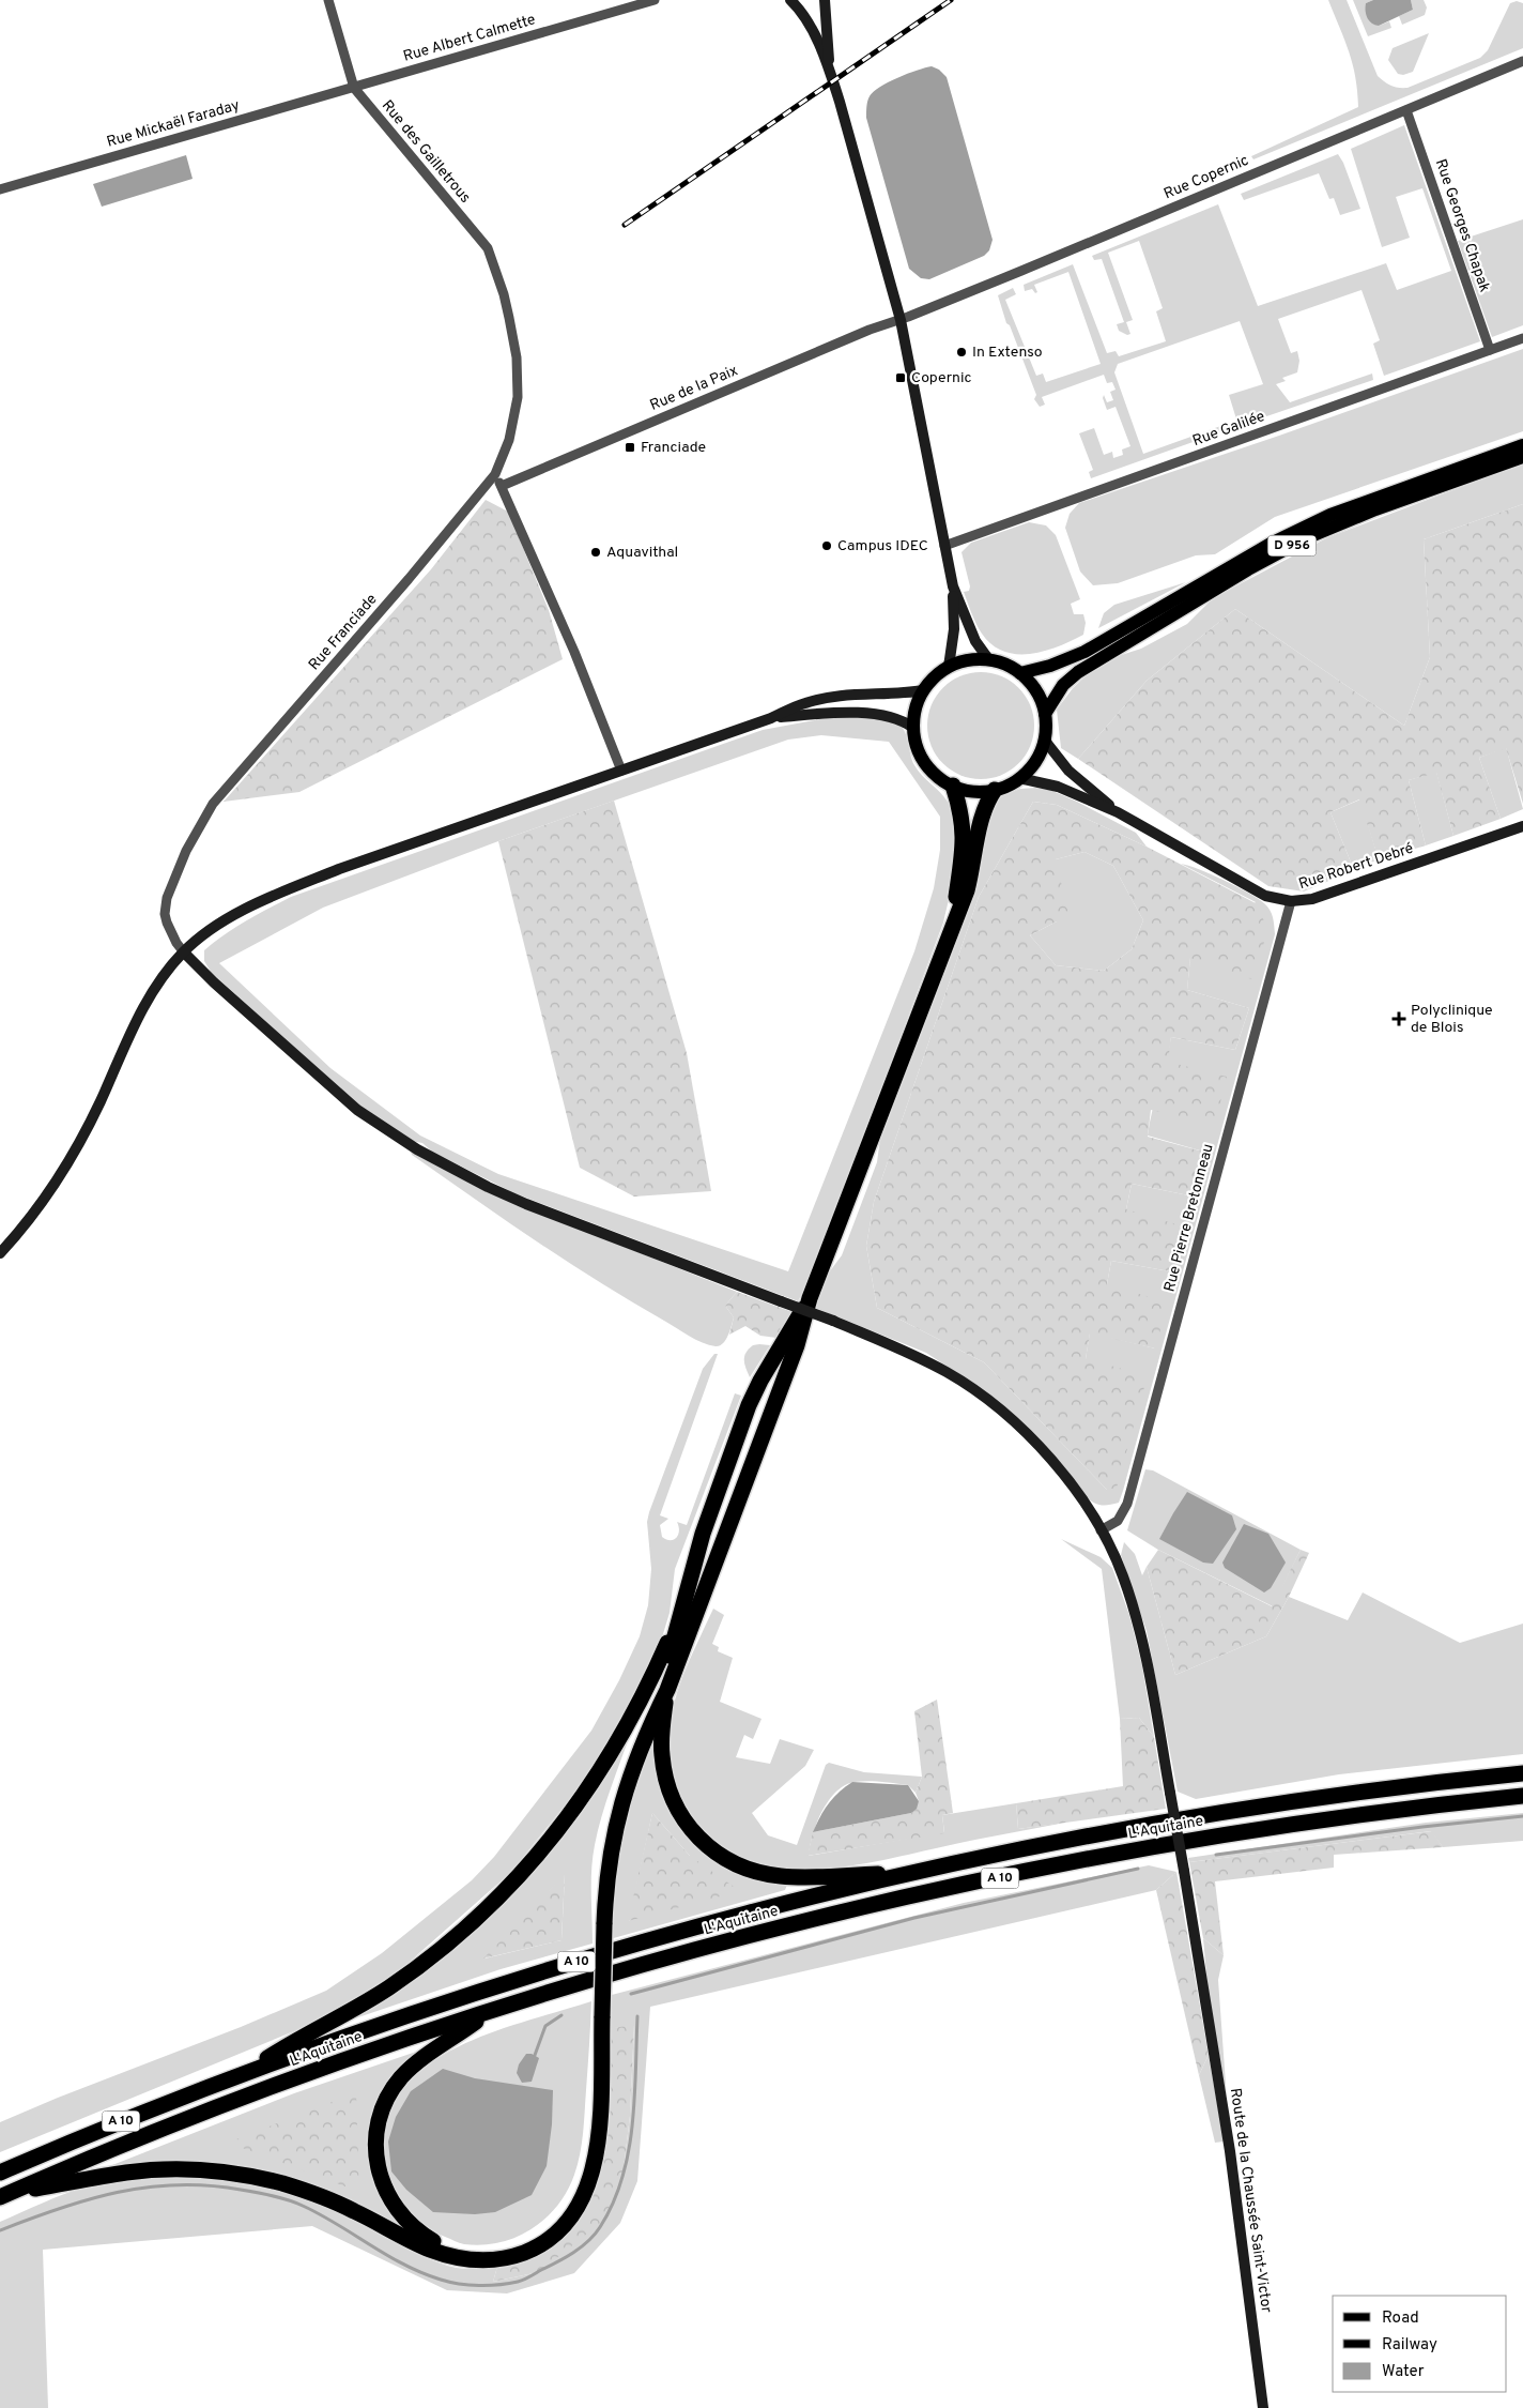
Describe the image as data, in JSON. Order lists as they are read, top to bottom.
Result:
{
  "streets": {
    "highway": ["L'Aquitaine", "A 10"],
    "main road": ["D 956"],
    "street": [
      "Rue Albert Calmette",
      "Rue Mickaël Faraday",
      "Rue des Gailletrous",
      "Rue Copernic",
      "Rue Georges Chapak",
      "Rue de la Paix",
      "Rue Galilée",
      "Rue Franciade",
      "Rue Robert Debré",
      "Rue Pierre Bretonneau",
      "Route de la Chaussée Saint-Victor"
    ]
  },
  "crossings": [
    ["Rue Albert Calmette", "Rue Mickaël Faraday"],
    ["Rue Albert Calmette", "Rue des Gailletrous"],
    ["Rue Mickaël Faraday", "Rue des Gailletrous"],
    ["Rue des Gailletrous", "Rue Franciade"],
    ["Rue Copernic", "Rue Georges Chapak"],
    ["Rue Copernic", "Rue de la Paix"],
    ["Rue Georges Chapak", "Rue Galilée"],
    ["Rue Franciade", "Route de la Chaussée Saint-Victor"],
    ["Rue Robert Debré", "Rue Pierre Bretonneau"],
    ["Rue Pierre Bretonneau", "Route de la Chaussée Saint-Victor"]
  ],
  "places": {
    "other": ["In Extenso", "Campus IDEC", "Aquavithal"],
    "transit": ["Copernic", "Franciade"],
    "health": ["Polyclinique de Blois"]
  },
  "legend": ["Road", "Railway", "Water"]
}
